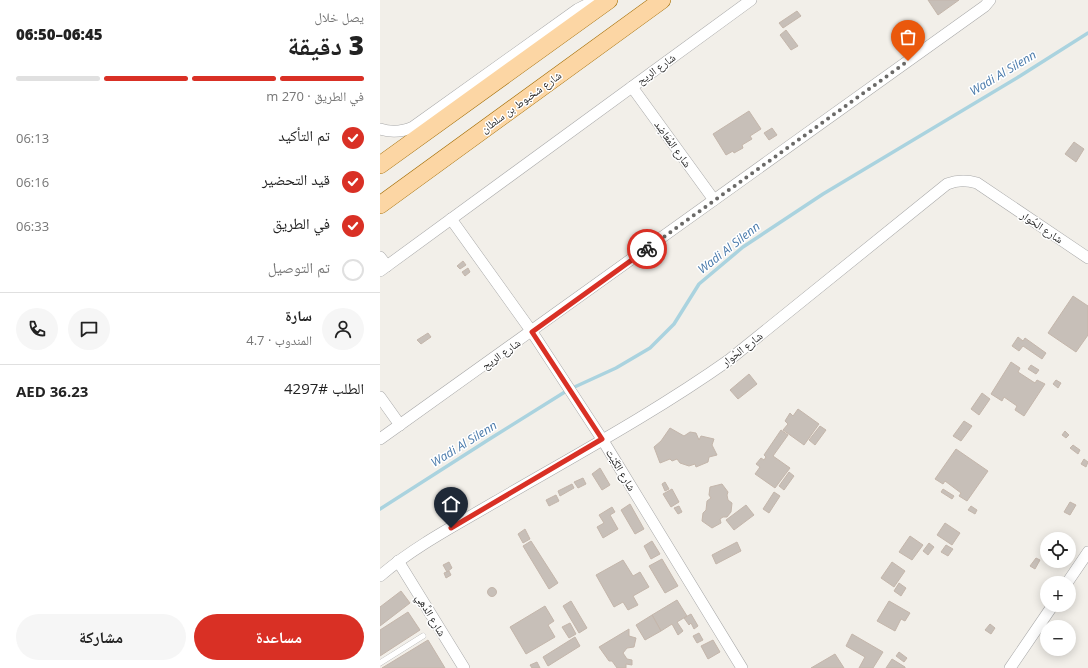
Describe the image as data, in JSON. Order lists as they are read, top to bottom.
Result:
{
  "streets": {
    "main road": ["شارع شخبوط بن سلطان"],
    "street": [
      "شارع الريح",
      "شارع المُعَاضِد",
      "شارع الحُوار",
      "شارع الكَيْت",
      "شارع الدِّهِي"
    ]
  },
  "crossings": [
    ["شارع الريح", "شارع المُعَاضِد"],
    ["شارع الريح", "شارع الكَيْت"],
    ["شارع الحُوار", "شارع الكَيْت"],
    ["شارع الحُوار", "شارع الدِّهِي"]
  ],
  "water": ["Wadi Al Silenn"],
  "page": {
    "heading": ["3 دقيقة", "يصل خلال", "06:45–06:50"],
    "panel": [
      "سارة",
      "المندوب · 4.7",
      "الطلب #4297",
      "AED 36.23"
    ],
    "bar": "في الطريق · 270 m",
    "list": [
      ["تم التأكيد", "06:13"],
      ["قيد التحضير", "06:16"],
      ["في الطريق", "06:33"],
      "تم التوصيل"
    ],
    "map_buttons": ["+", "−"],
    "buttons": ["مساعدة", "مشاركة"]
  }
}
